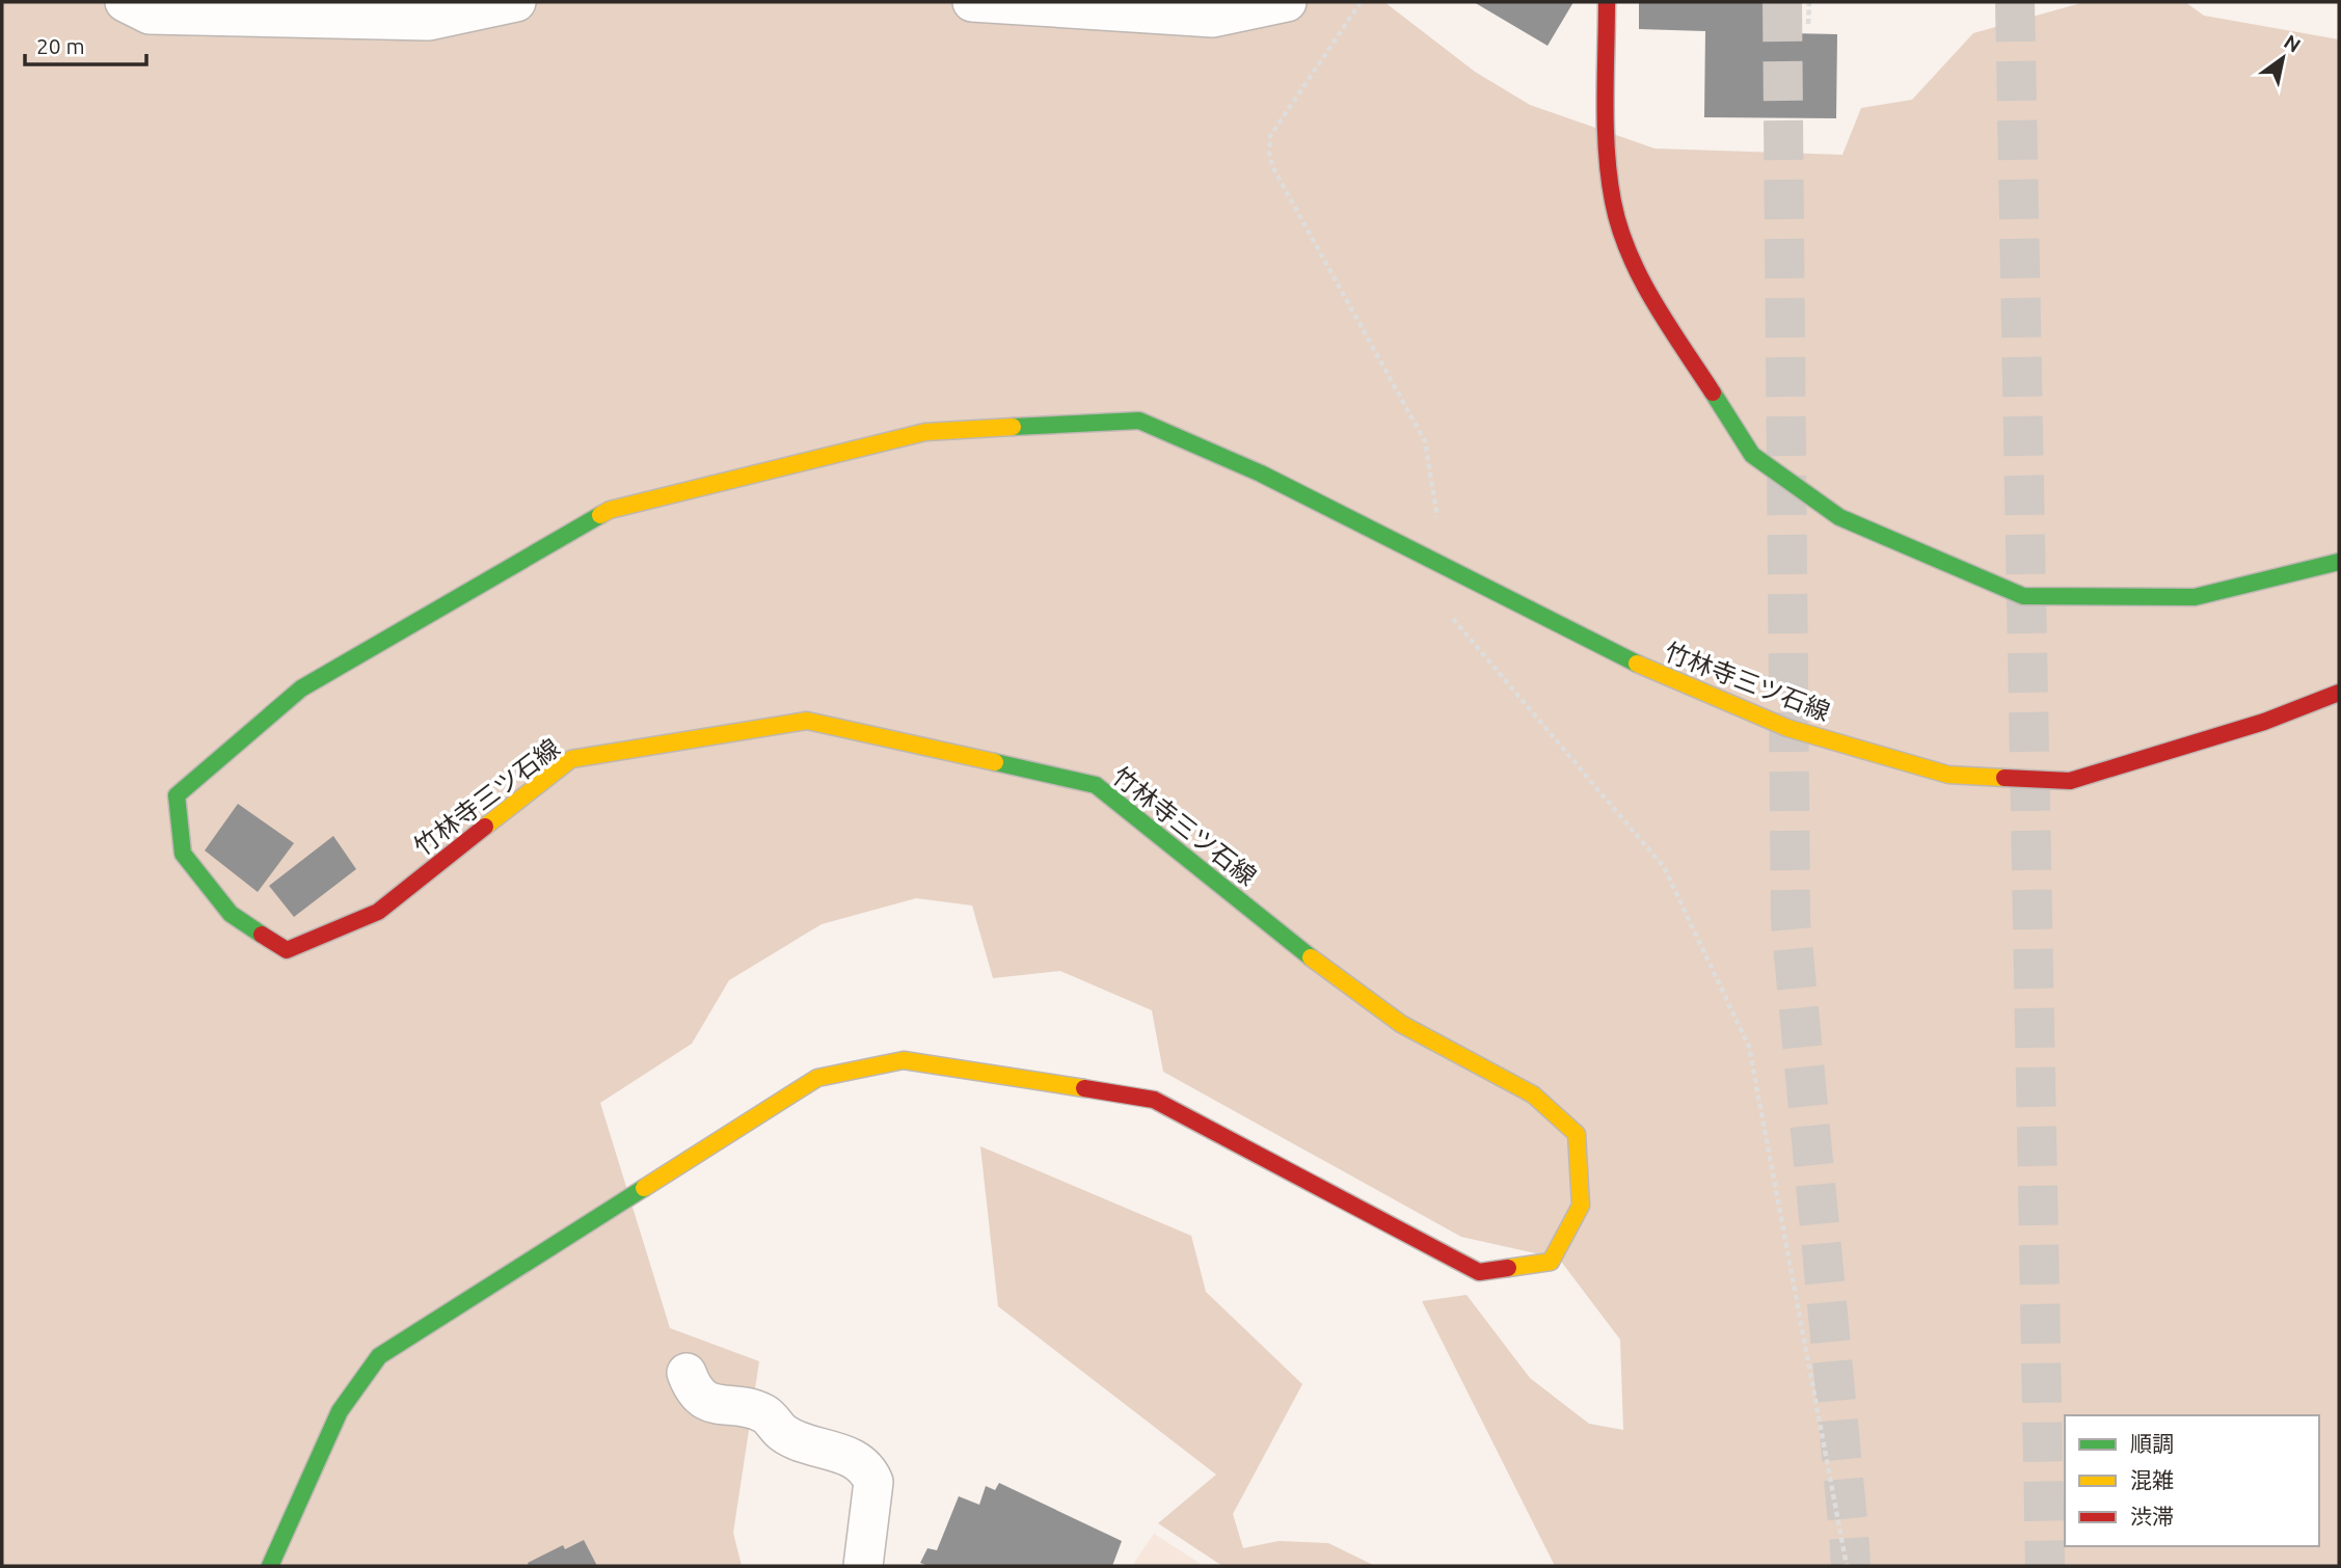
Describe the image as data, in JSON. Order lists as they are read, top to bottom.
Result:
{
  "streets": {
    "main road": ["竹林寺三ツ石線"]
  },
  "legend": ["順調", "混雑", "渋滞"],
  "scale_bar": "20 m",
  "north": "top right"
}
